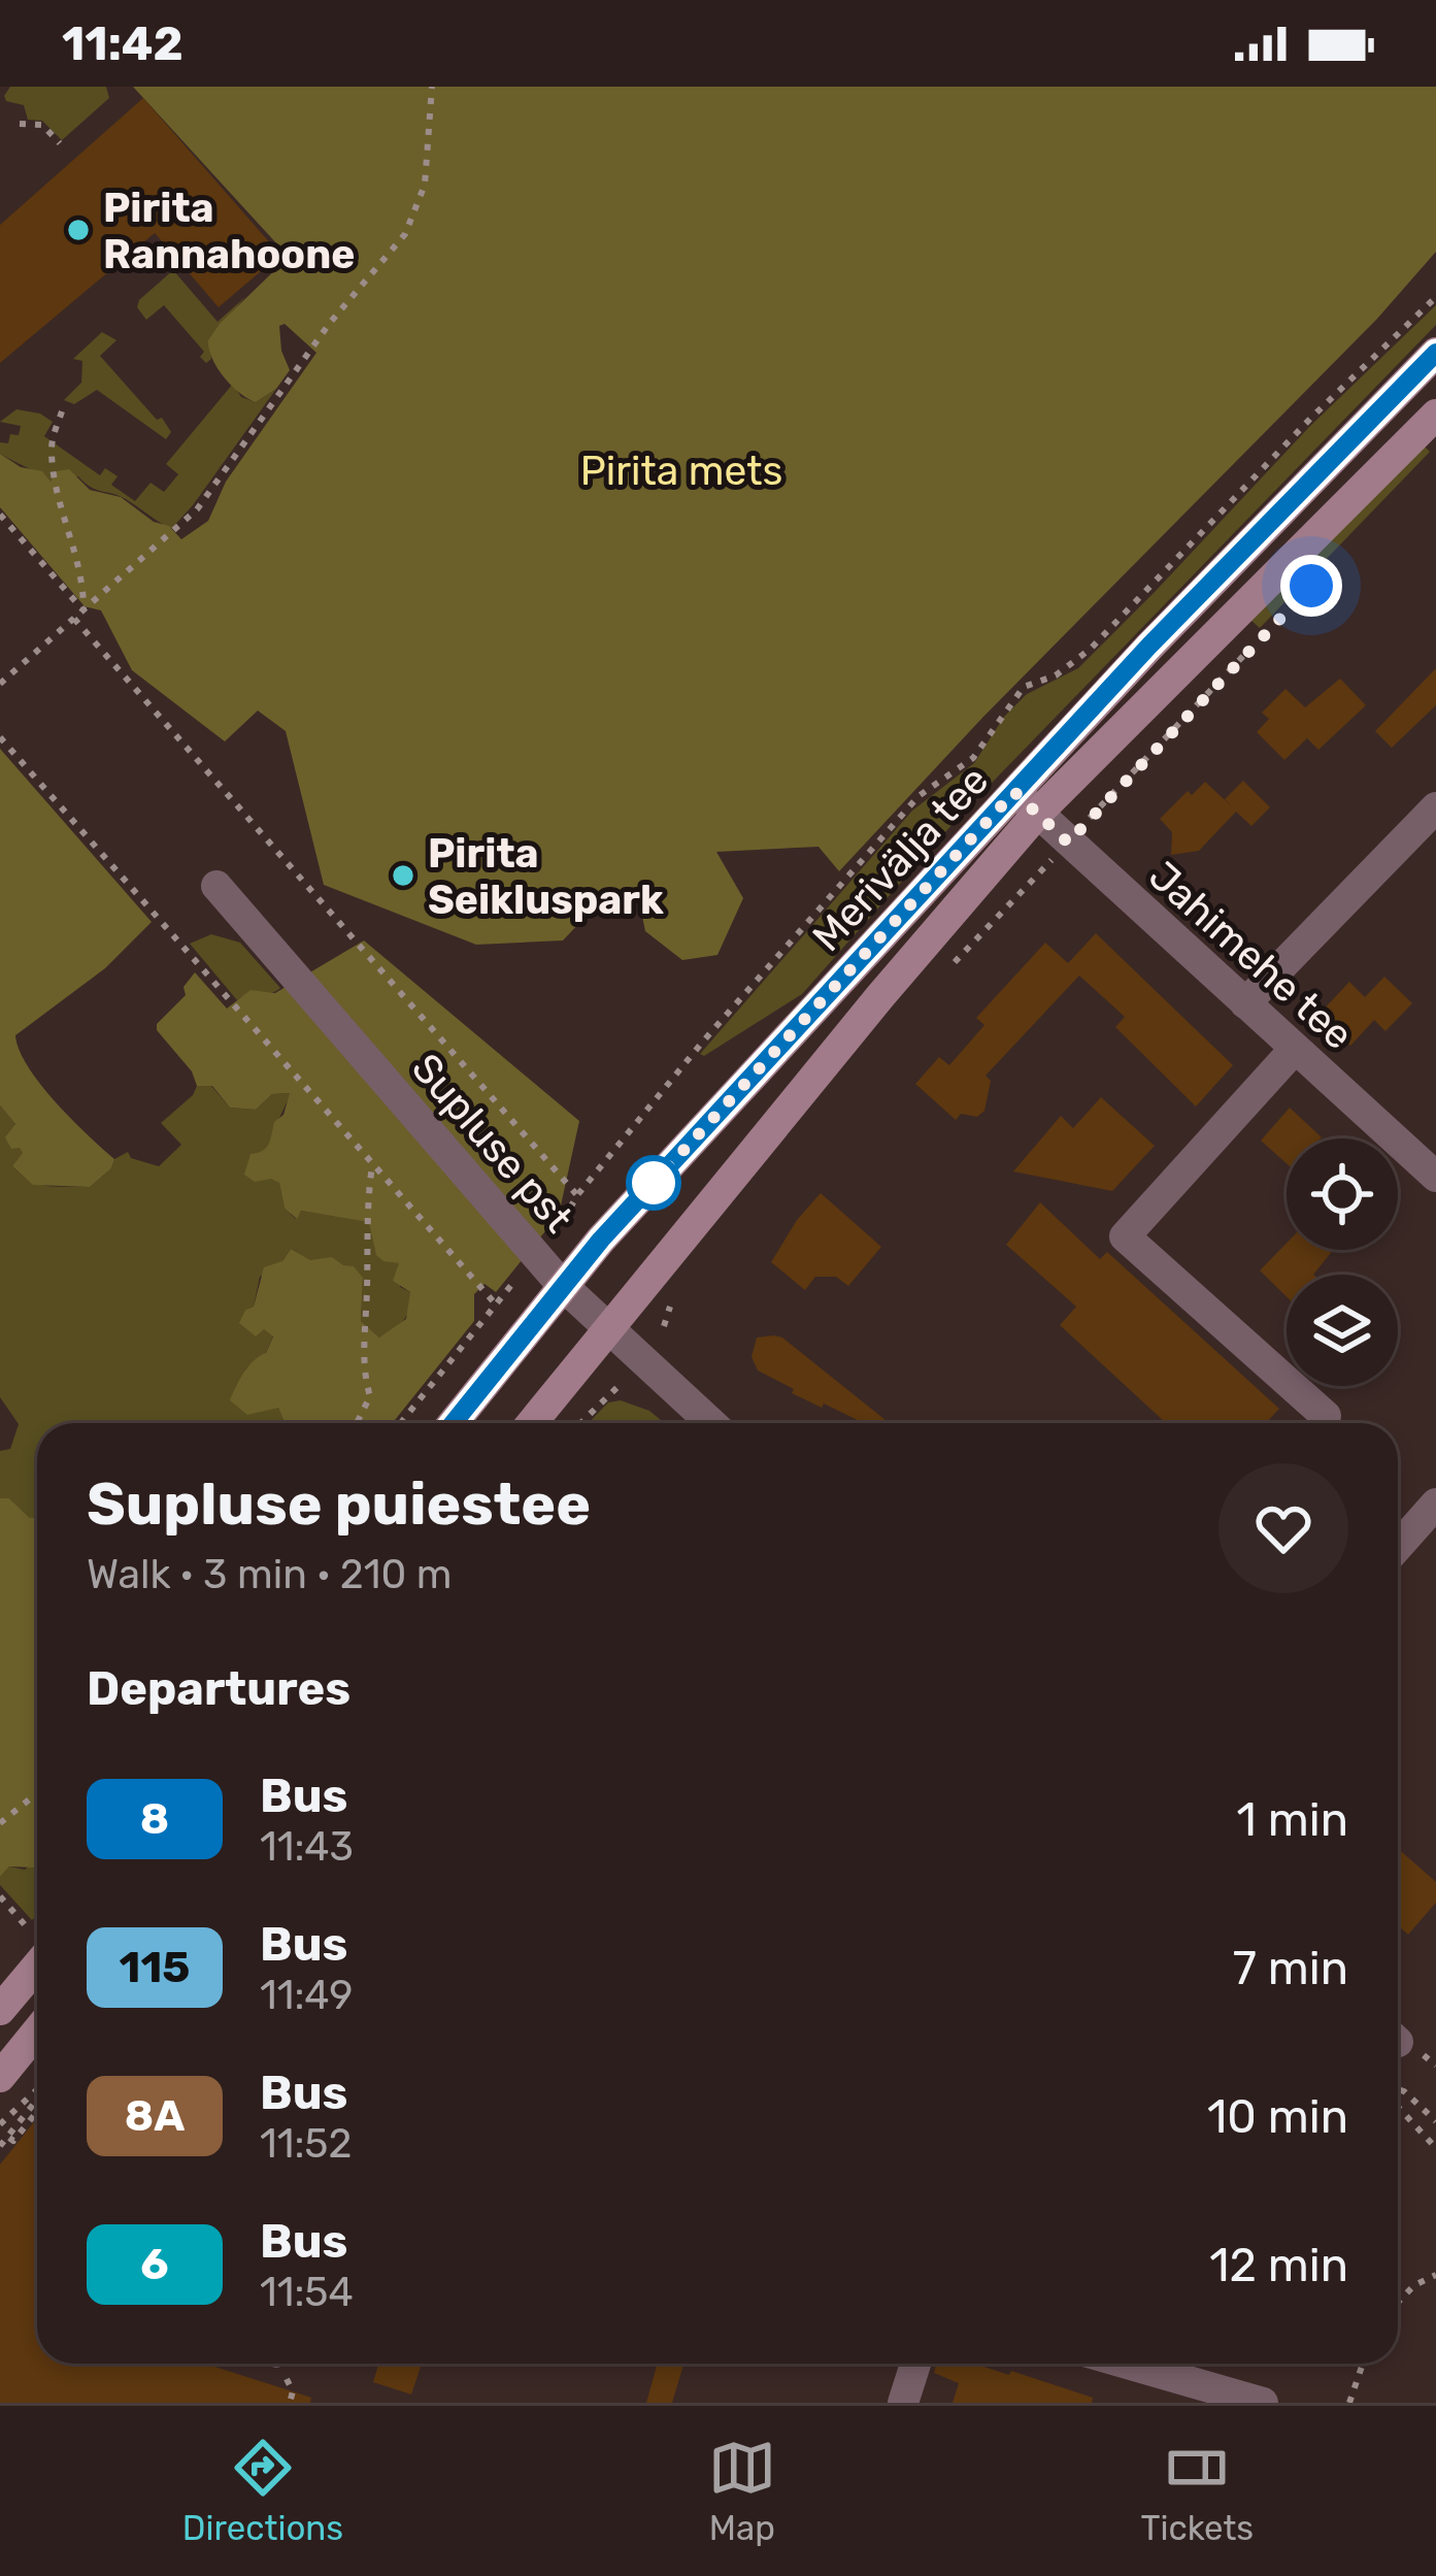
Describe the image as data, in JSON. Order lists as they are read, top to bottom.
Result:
{
  "streets": {
    "main road": ["Merivälja tee"],
    "street": ["Jahimehe tee", "Supluse pst"]
  },
  "crossings": [
    ["Merivälja tee", "Jahimehe tee"],
    ["Merivälja tee", "Supluse pst"]
  ],
  "parks": ["Pirita mets"],
  "places": ["Pirita Rannahoone", "Pirita Seikluspark"],
  "lines": ["bus line 8"],
  "page": {
    "status": "11:42",
    "heading": [
      ["Supluse puiestee", "Walk · 3 min · 210 m"],
      "Departures"
    ],
    "list": [
      {
        "mark": "8",
        "name": "Bus",
        "note": "11:43",
        "value": "1 min"
      },
      {
        "mark": "115",
        "name": "Bus",
        "note": "11:49",
        "value": "7 min"
      },
      {
        "mark": "8A",
        "name": "Bus",
        "note": "11:52",
        "value": "10 min"
      },
      {
        "mark": "6",
        "name": "Bus",
        "note": "11:54",
        "value": "12 min"
      }
    ],
    "tabs": ["Directions", "Map", "Tickets"]
  }
}
